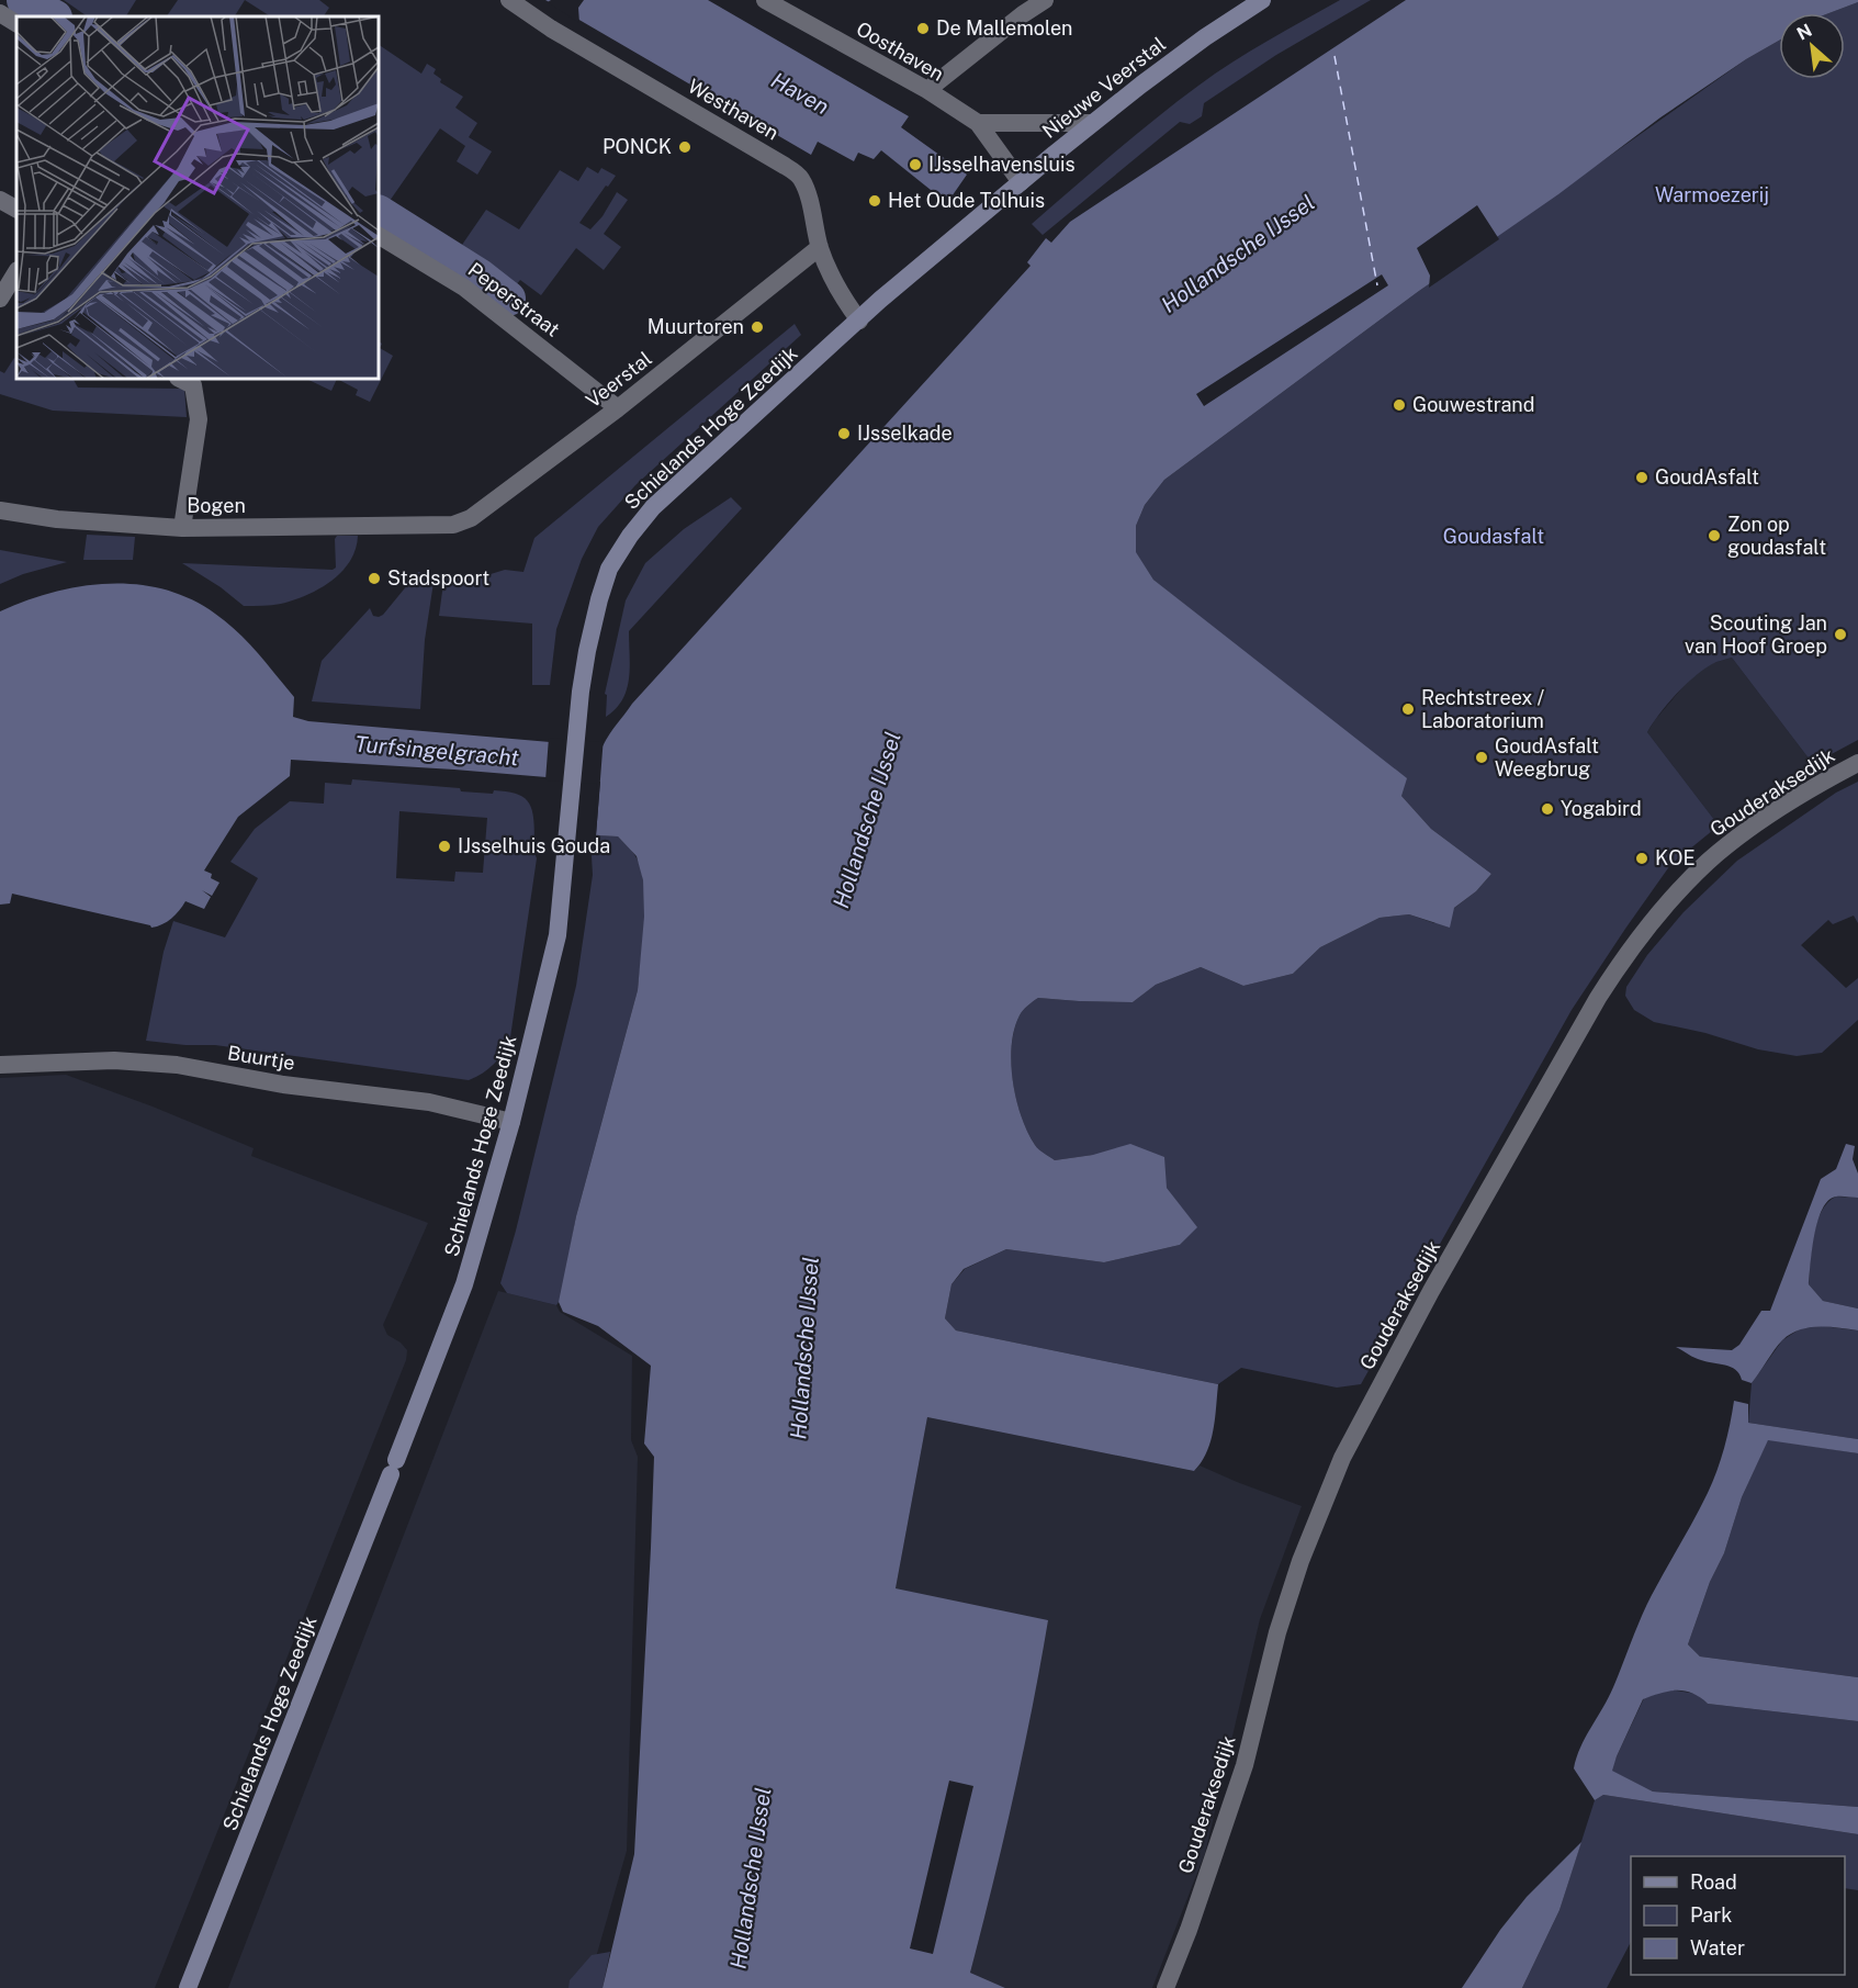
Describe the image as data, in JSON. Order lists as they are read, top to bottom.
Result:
{
  "streets": {
    "main road": ["Nieuwe Veerstal", "Schielands Hoge Zeedijk"],
    "street": [
      "Oosthaven",
      "Westhaven",
      "Peperstraat",
      "Veerstal",
      "Bogen",
      "Gouderaksedijk",
      "Buurtje"
    ]
  },
  "crossings": [
    ["Oosthaven", "Nieuwe Veerstal"],
    ["Nieuwe Veerstal", "Westhaven"],
    ["Nieuwe Veerstal", "Schielands Hoge Zeedijk"],
    ["Westhaven", "Veerstal"],
    ["Westhaven", "Schielands Hoge Zeedijk"],
    ["Peperstraat", "Veerstal"],
    ["Veerstal", "Bogen"],
    ["Schielands Hoge Zeedijk", "Buurtje"]
  ],
  "water": ["Haven", "Hollandsche IJssel", "Turfsingelgracht"],
  "parks": ["Warmoezerij", "Goudasfalt"],
  "places": [
    "De Mallemolen",
    "PONCK",
    "IJsselhavensluis",
    "Het Oude Tolhuis",
    "Muurtoren",
    "Gouwestrand",
    "IJsselkade",
    "GoudAsfalt",
    "Zon op goudasfalt",
    "Stadspoort",
    "Scouting Jan van Hoof Groep",
    "Rechtstreex / Laboratorium",
    "GoudAsfalt Weegbrug",
    "Yogabird",
    "IJsselhuis Gouda",
    "KOE"
  ],
  "legend": ["Road", "Park", "Water"],
  "north": "top left"
}
